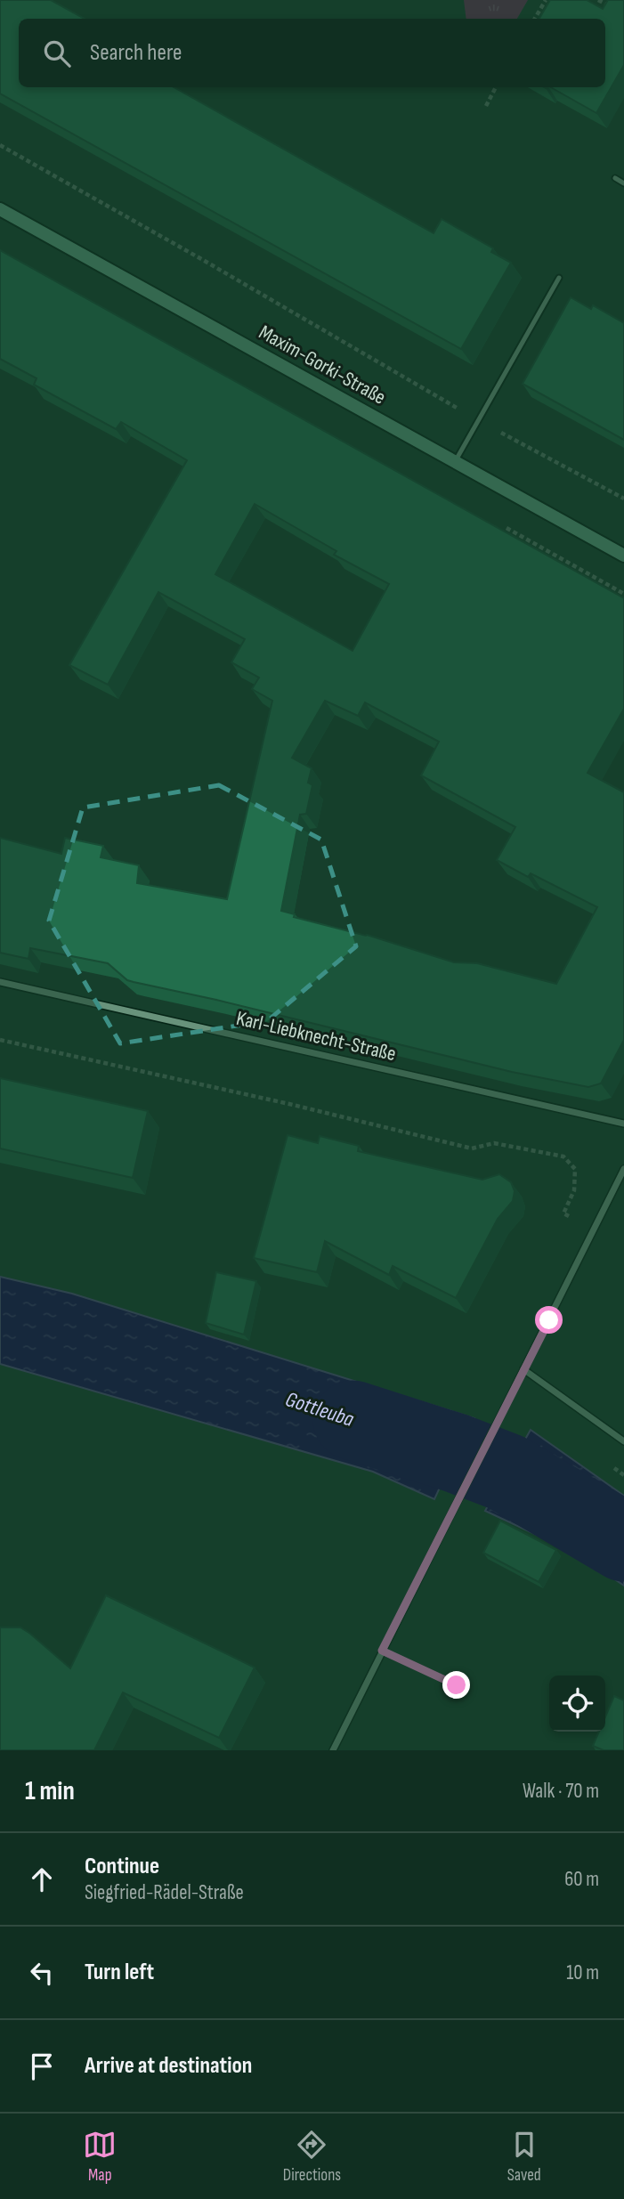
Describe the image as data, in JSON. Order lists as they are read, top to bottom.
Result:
{
  "streets": {
    "main road": ["Maxim-Gorki-Straße"],
    "street": ["Karl-Liebknecht-Straße"]
  },
  "water": ["Gottleuba"],
  "page": {
    "search": "Search here",
    "heading": ["1 min", "Walk · 70 m"],
    "list": [
      ["Continue", "Siegfried-Rädel-Straße", "60 m"],
      ["Turn left", "10 m"],
      "Arrive at destination"
    ],
    "nav": ["Map", "Directions", "Saved"]
  }
}
